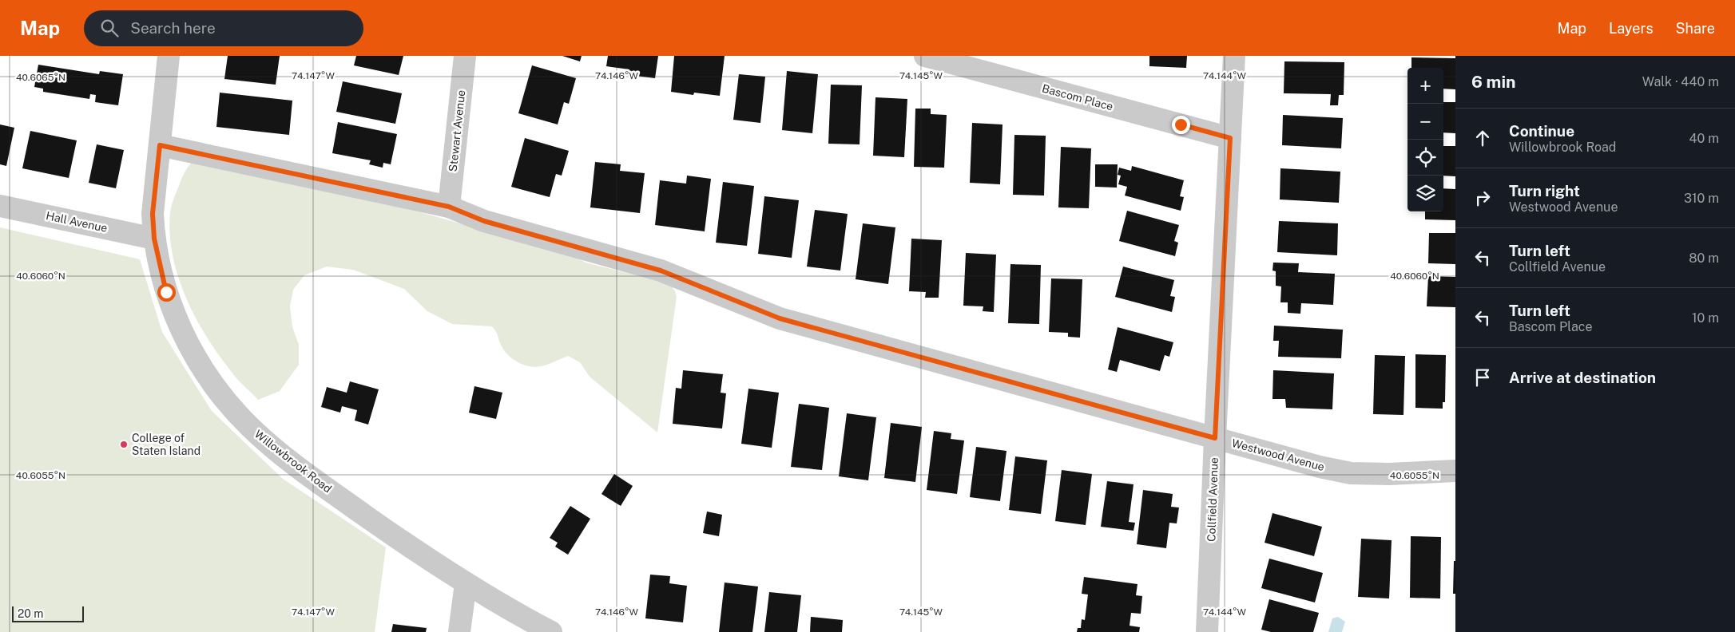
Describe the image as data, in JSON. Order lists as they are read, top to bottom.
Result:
{
  "streets": {
    "street": [
      "Bascom Place",
      "Stewart Avenue",
      "Hall Avenue",
      "Westwood Avenue",
      "Willowbrook Road",
      "Collfield Avenue"
    ]
  },
  "crossings": [
    ["Bascom Place", "Collfield Avenue"],
    ["Stewart Avenue", "Westwood Avenue"],
    ["Hall Avenue", "Willowbrook Road"],
    ["Westwood Avenue", "Willowbrook Road"],
    ["Westwood Avenue", "Collfield Avenue"]
  ],
  "places": ["College of Staten Island"],
  "scale_bar": "20 m",
  "page": {
    "header": "Map",
    "search": "Search here",
    "nav": ["Map", "Layers", "Share"],
    "heading": ["6 min", "Walk · 440 m"],
    "map_buttons": ["+", "−"],
    "list": [
      ["Continue", "Willowbrook Road", "40 m"],
      ["Turn right", "Westwood Avenue", "310 m"],
      ["Turn left", "Collfield Avenue", "80 m"],
      ["Turn left", "Bascom Place", "10 m"],
      "Arrive at destination"
    ],
    "scale": "20 m"
  },
  "coordinates": [
    "74.147°W",
    "74.146°W",
    "74.145°W",
    "74.144°W",
    "40.6065°N",
    "40.6060°N",
    "40.6055°N"
  ]
}
